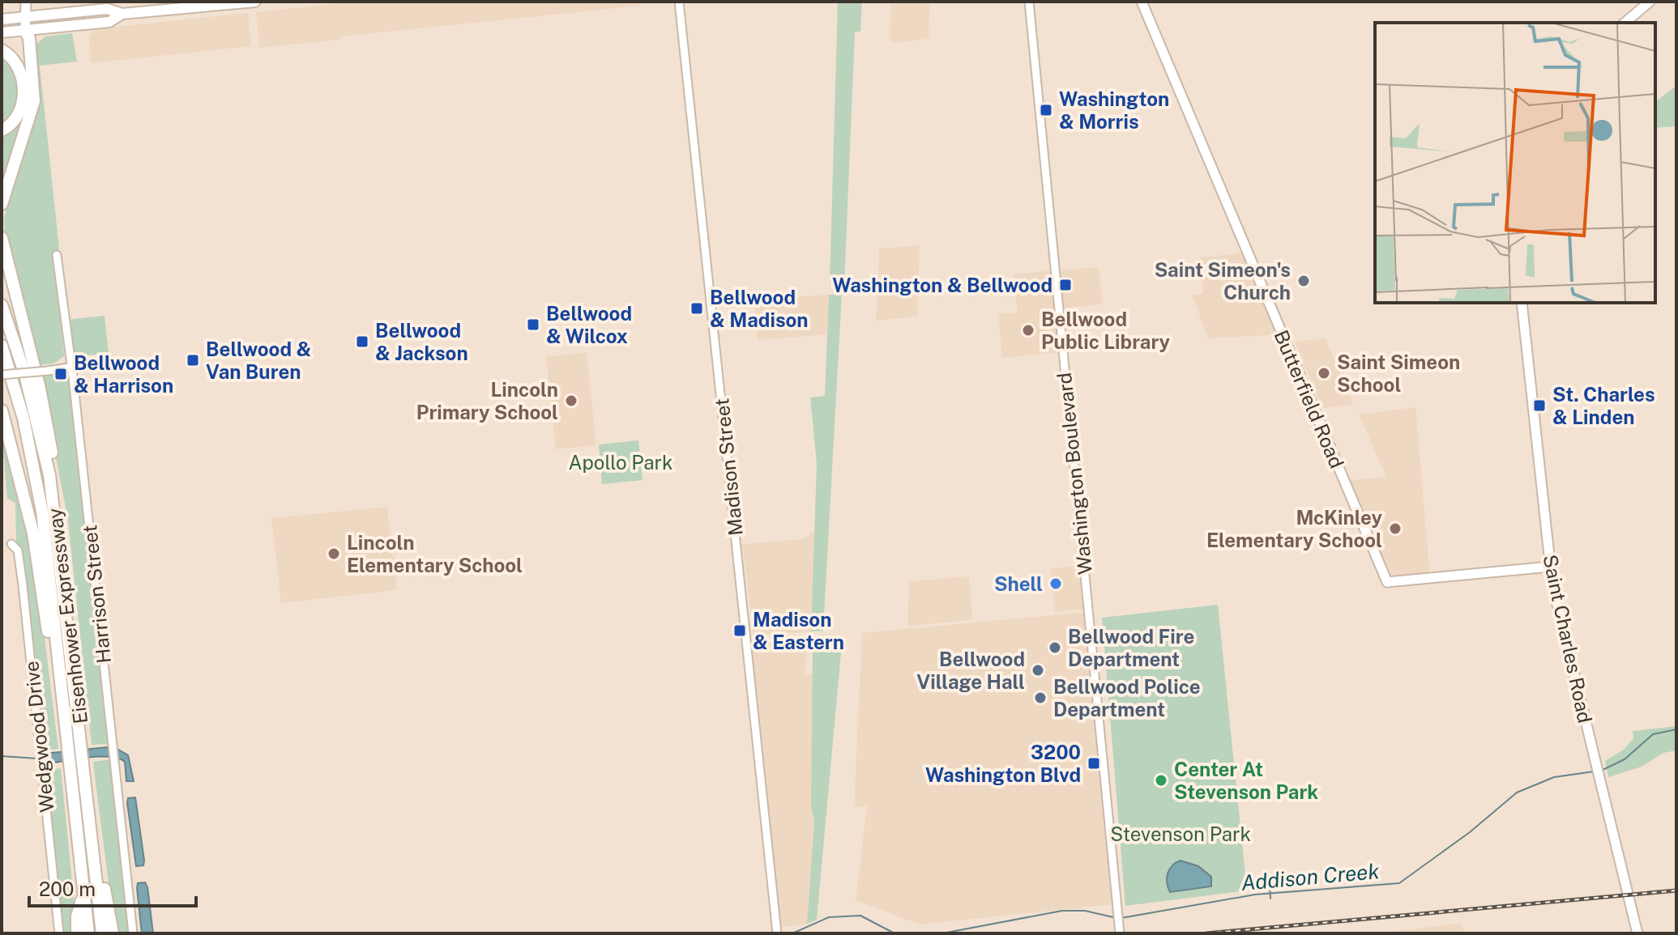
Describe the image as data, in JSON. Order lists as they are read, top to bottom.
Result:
{
  "streets": {
    "highway": ["Eisenhower Expressway"],
    "main road": ["Butterfield Road", "Saint Charles Road"],
    "street": [
      "Madison Street",
      "Washington Boulevard",
      "Harrison Street",
      "Wedgwood Drive"
    ]
  },
  "crossings": [
    ["Butterfield Road", "Saint Charles Road"]
  ],
  "water": ["Addison Creek"],
  "parks": ["Apollo Park", "Stevenson Park"],
  "places": {
    "transit": [
      "Washington & Morris",
      "Washington & Bellwood",
      "Bellwood & Madison",
      "Bellwood & Wilcox",
      "Bellwood & Jackson",
      "Bellwood & Van Buren",
      "Bellwood & Harrison",
      "St. Charles & Linden",
      "Madison & Eastern",
      "3200 Washington Blvd"
    ],
    "other": [
      "Saint Simeon's Church",
      "Bellwood Public Library",
      "Saint Simeon School",
      "Lincoln Primary School",
      "McKinley Elementary School",
      "Lincoln Elementary School",
      "Shell",
      "Bellwood Fire Department",
      "Bellwood Village Hall",
      "Bellwood Police Department",
      "Center At Stevenson Park"
    ]
  },
  "scale_bar": "200 m"
}
